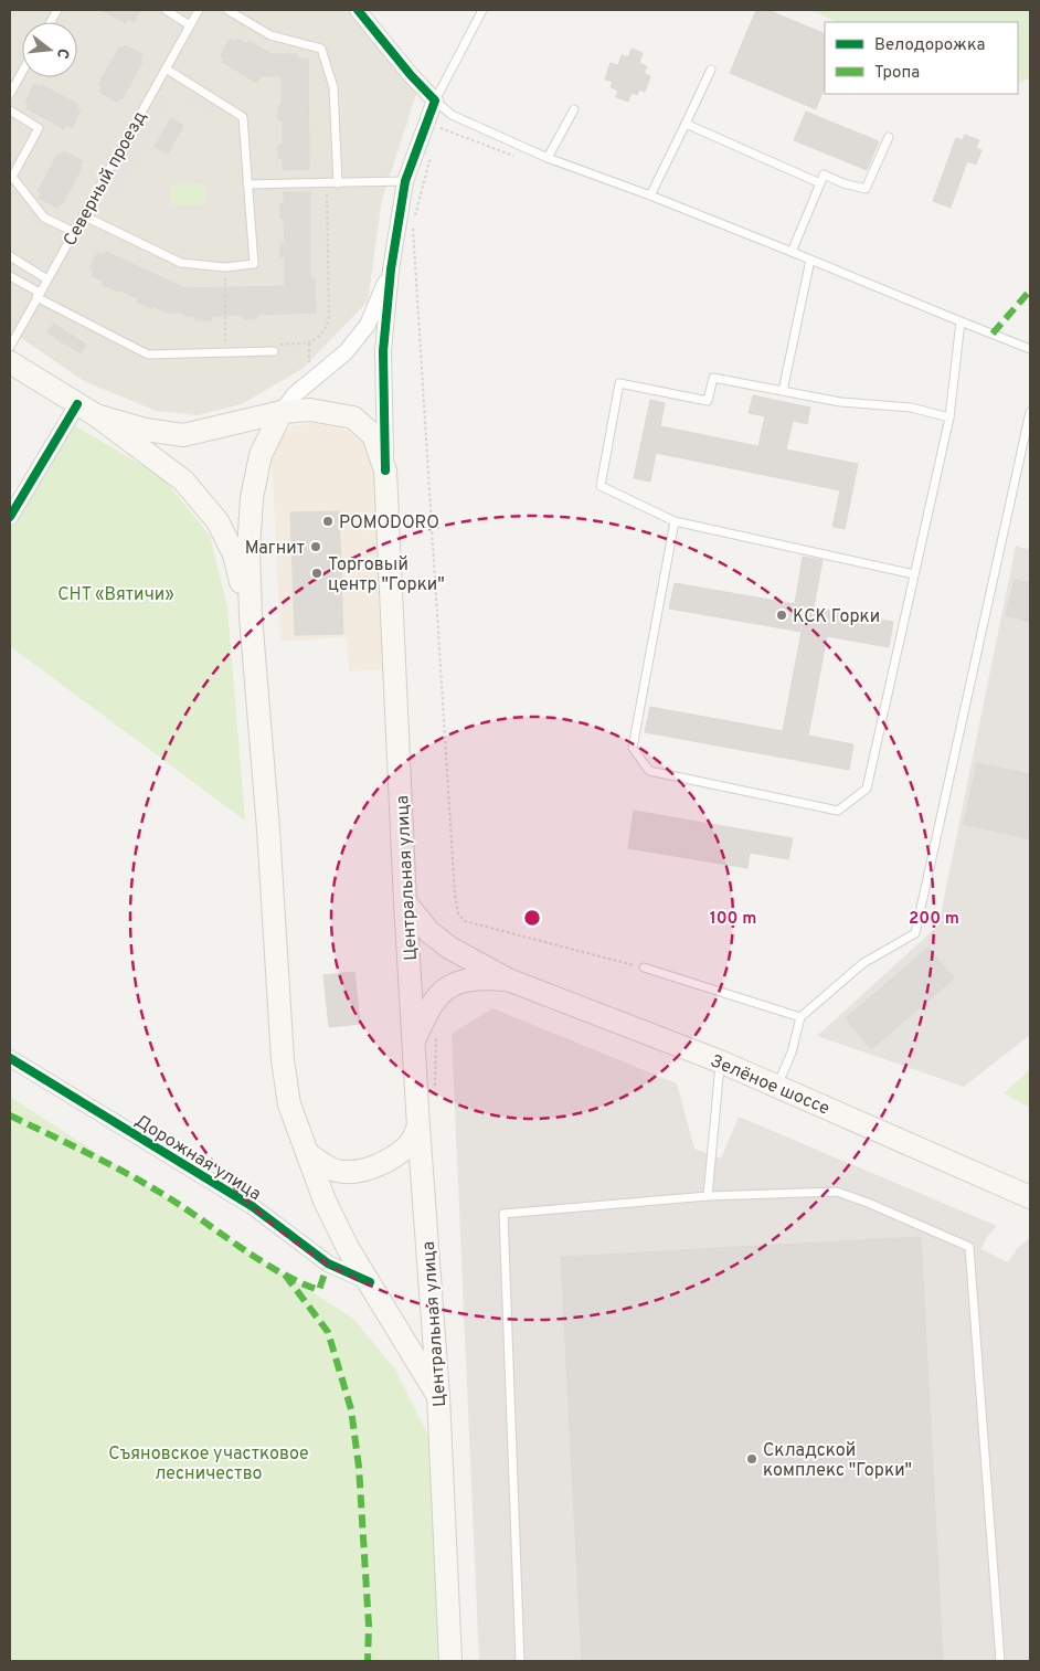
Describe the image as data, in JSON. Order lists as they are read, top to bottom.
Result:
{
  "streets": {
    "main road": ["Центральная улица", "Зелёное шоссе"],
    "street": ["Дорожная улица"],
    "lane": ["Северный проезд"]
  },
  "parks": ["СНТ «Вятичи»", "Съяновское участковое лесничество"],
  "places": [
    "POMODORO",
    "Магнит",
    "Торговый центр \"Горки\"",
    "КСК Горки",
    "Складской комплекс \"Горки\""
  ],
  "legend": ["Велодорожка", "Тропа"],
  "north": "right",
  "rings": ["100 m", "200 m"]
}
